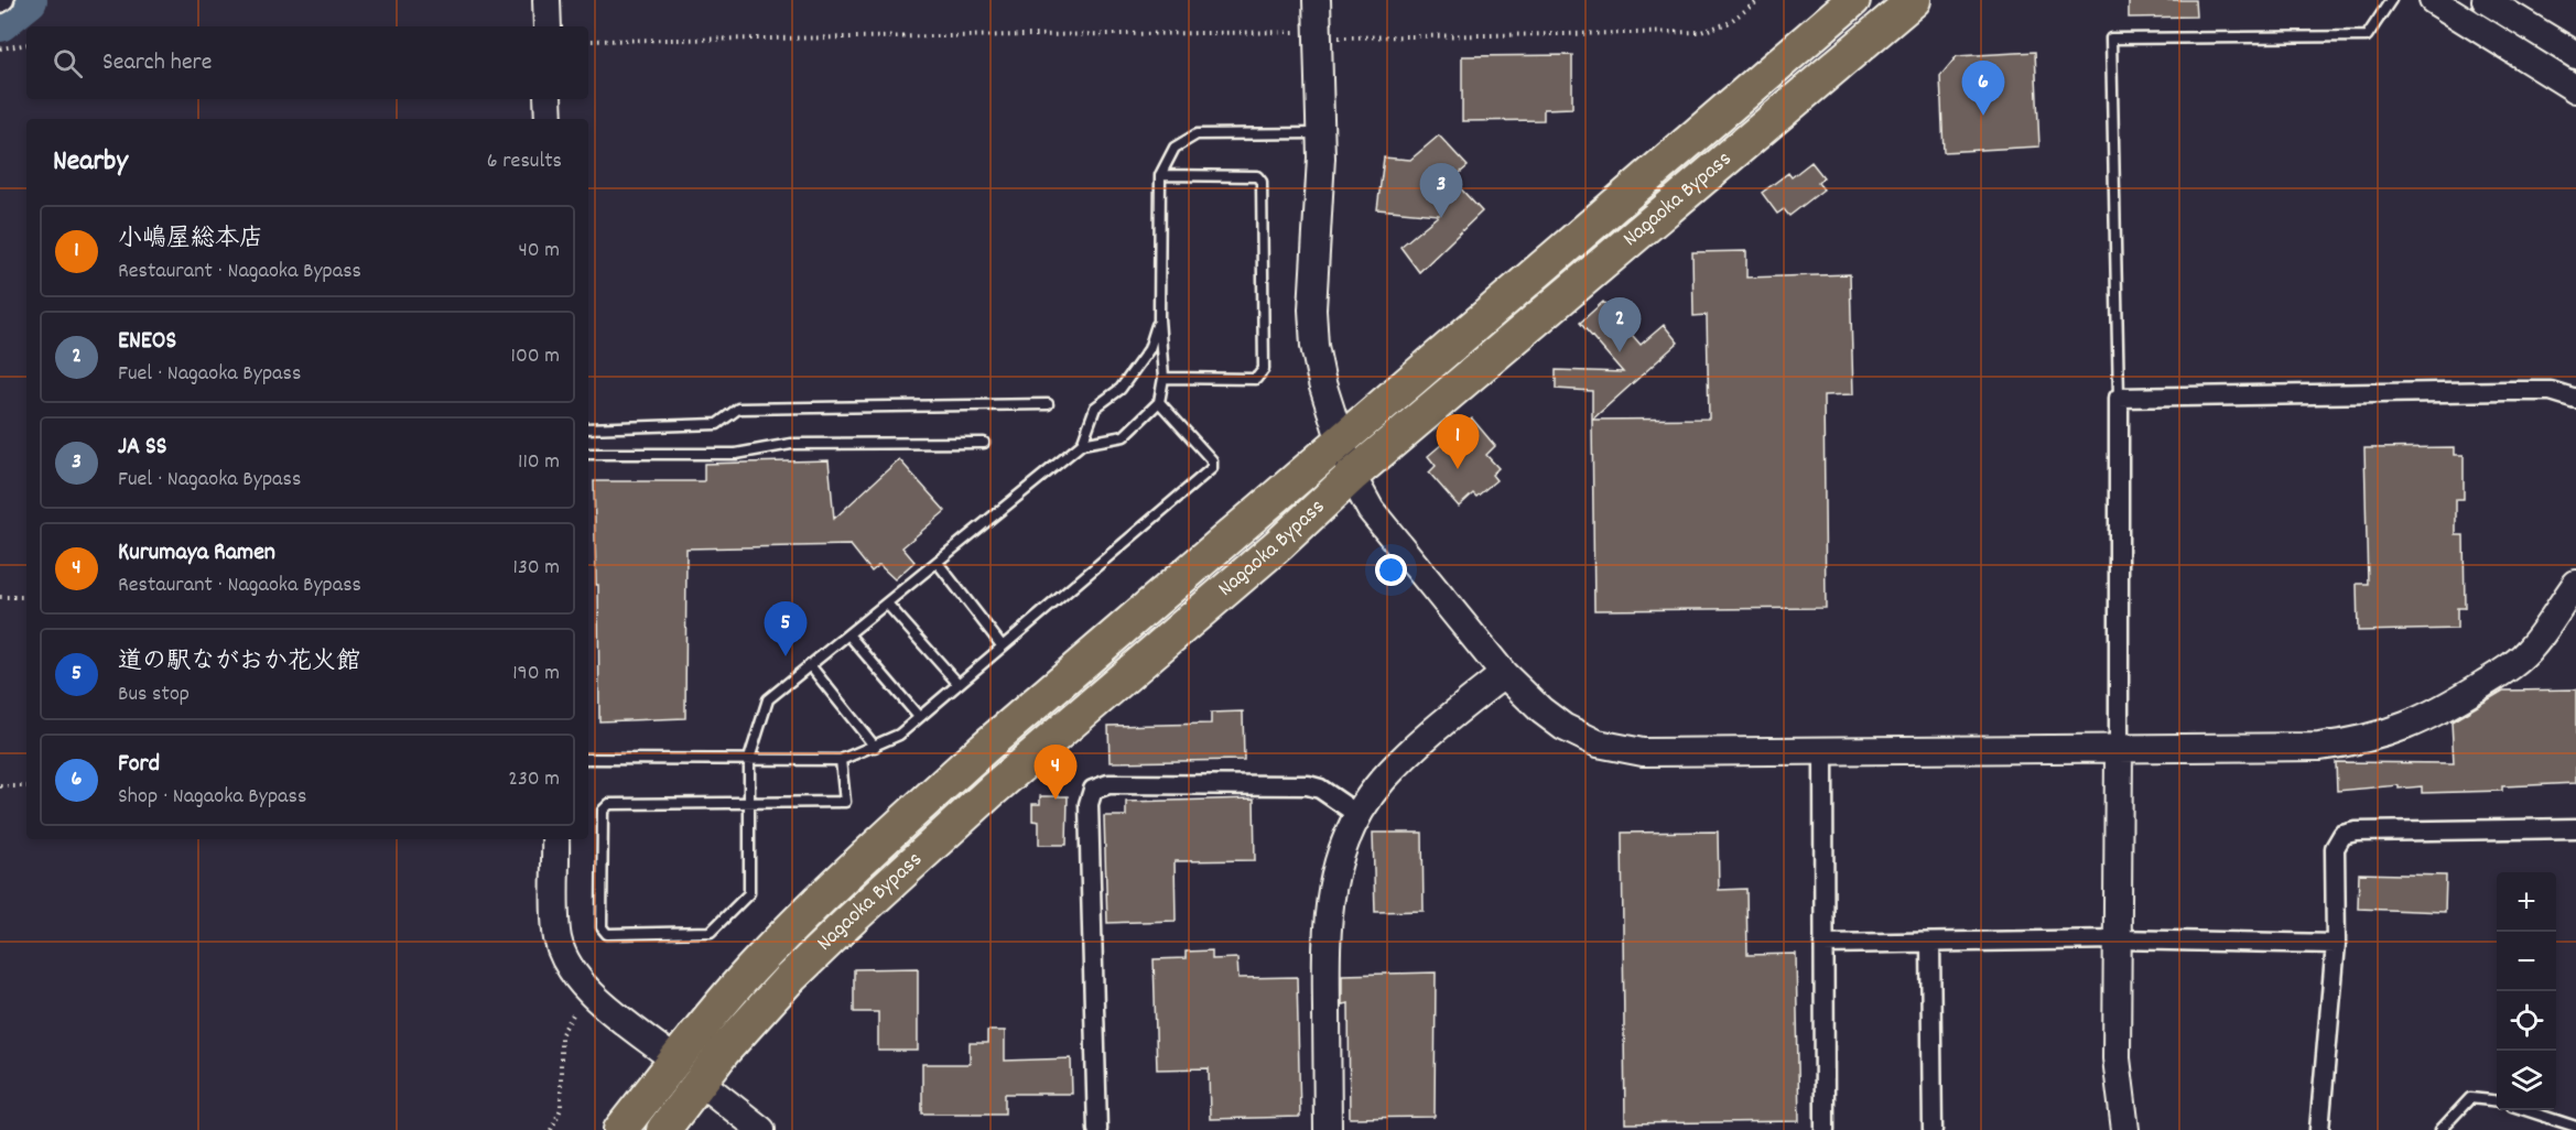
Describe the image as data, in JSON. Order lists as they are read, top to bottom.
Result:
{
  "streets": {
    "highway": ["Nagaoka Bypass"]
  },
  "page": {
    "search": "Search here",
    "pins": [
      "6",
      "3",
      "2",
      "1",
      "5",
      "4"
    ],
    "heading": ["Nearby", "6 results"],
    "list": [
      {
        "mark": "1",
        "name": "小嶋屋総本店",
        "note": "Restaurant · Nagaoka Bypass",
        "value": "40 m"
      },
      {
        "mark": "2",
        "name": "ENEOS",
        "note": "Fuel · Nagaoka Bypass",
        "value": "100 m"
      },
      {
        "mark": "3",
        "name": "JA SS",
        "note": "Fuel · Nagaoka Bypass",
        "value": "110 m"
      },
      {
        "mark": "4",
        "name": "Kurumaya Ramen",
        "note": "Restaurant · Nagaoka Bypass",
        "value": "130 m"
      },
      {
        "mark": "5",
        "name": "道の駅ながおか花火館",
        "note": "Bus stop",
        "value": "190 m"
      },
      {
        "mark": "6",
        "name": "Ford",
        "note": "Shop · Nagaoka Bypass",
        "value": "230 m"
      }
    ],
    "map_buttons": ["+", "−"]
  }
}
